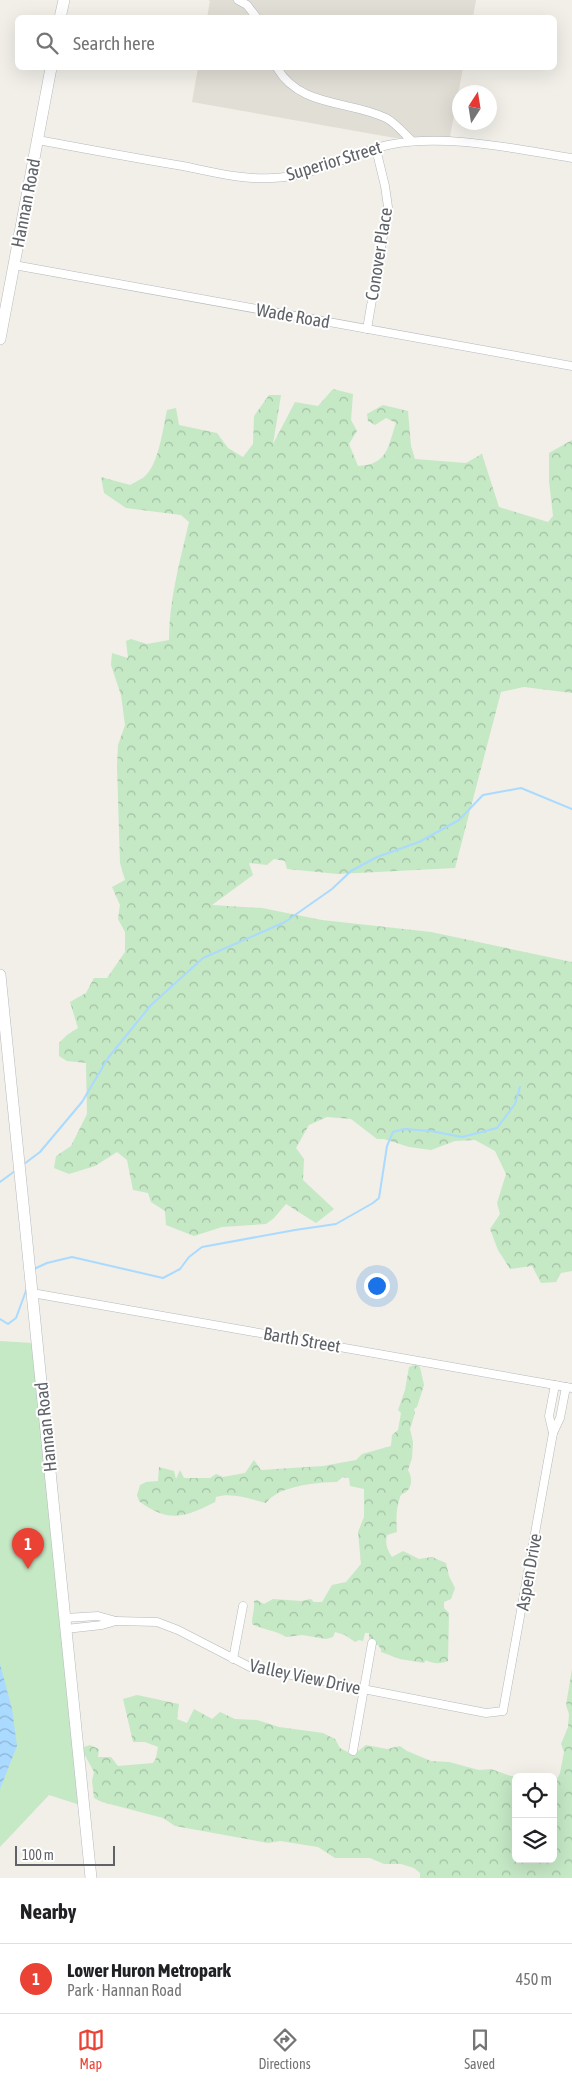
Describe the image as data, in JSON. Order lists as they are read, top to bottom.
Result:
{
  "streets": {
    "street": [
      "Superior Street",
      "Hannan Road",
      "Conover Place",
      "Wade Road",
      "Barth Street",
      "Aspen Drive",
      "Valley View Drive"
    ]
  },
  "crossings": [
    ["Superior Street", "Hannan Road"],
    ["Superior Street", "Conover Place"],
    ["Hannan Road", "Wade Road"],
    ["Hannan Road", "Barth Street"],
    ["Hannan Road", "Valley View Drive"],
    ["Conover Place", "Wade Road"],
    ["Barth Street", "Aspen Drive"],
    ["Aspen Drive", "Valley View Drive"]
  ],
  "scale_bar": "100 m",
  "north": "top",
  "page": {
    "search": "Search here",
    "pins": "1",
    "scale": "100 m",
    "heading": "Nearby",
    "list": [
      {
        "mark": "1",
        "name": "Lower Huron Metropark",
        "note": "Park · Hannan Road",
        "value": "450 m"
      }
    ],
    "nav": ["Map", "Directions", "Saved"]
  }
}
